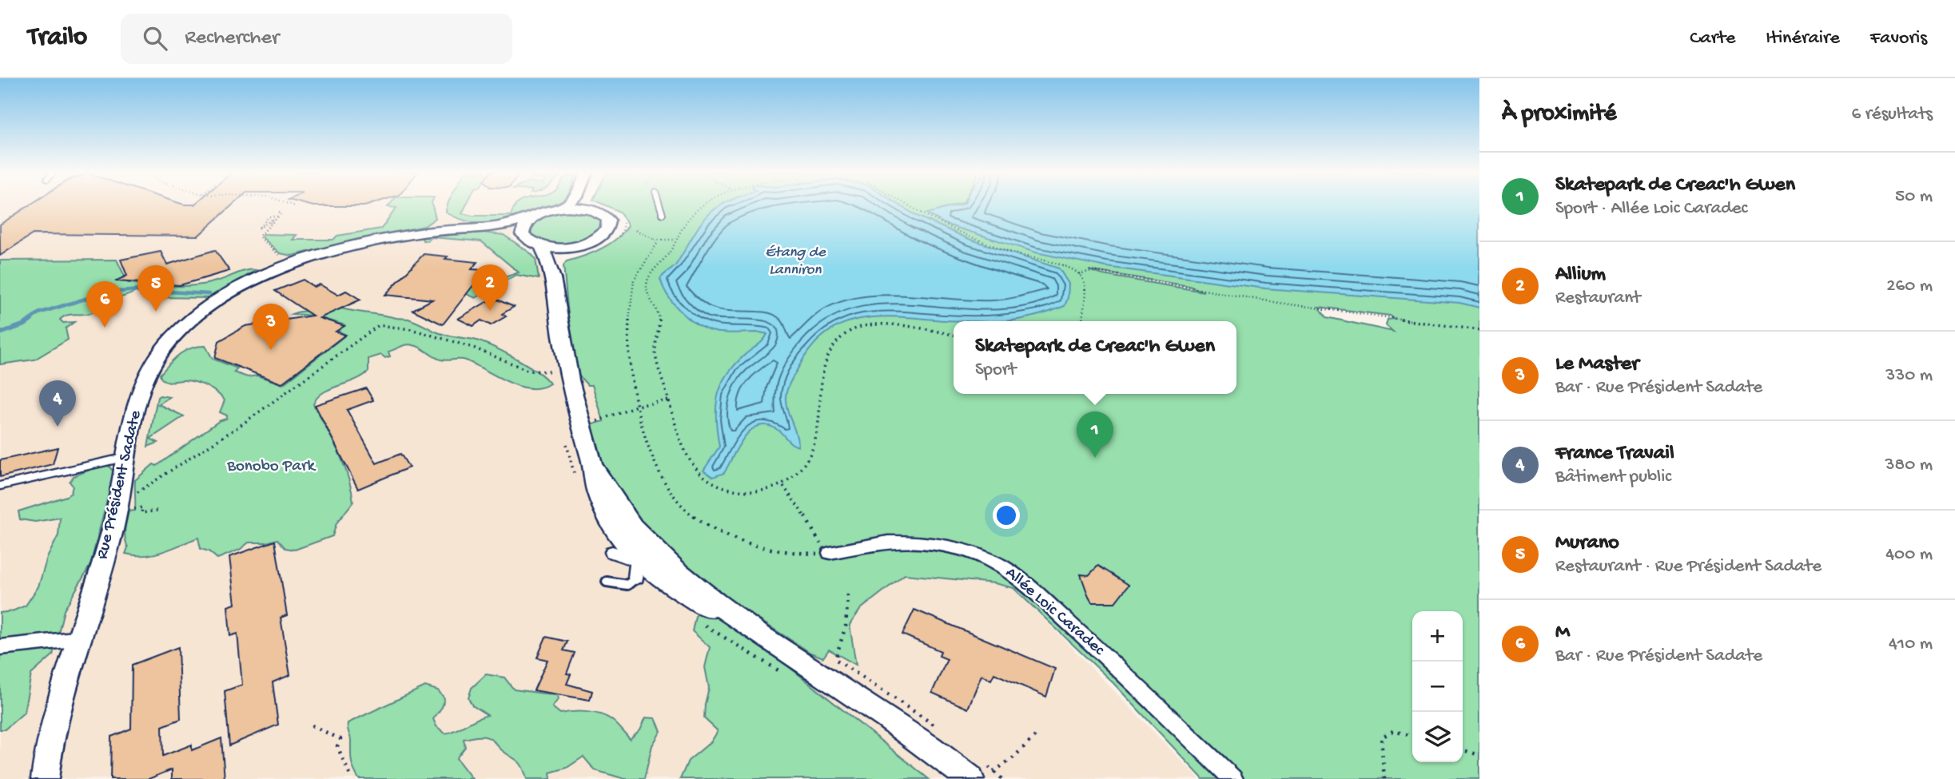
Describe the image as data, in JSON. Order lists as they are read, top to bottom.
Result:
{
  "streets": {
    "street": ["Rue Président Sadate", "Allée Loic Caradec"]
  },
  "water": ["Étang de Lanniron"],
  "parks": ["Bonobo Park"],
  "page": {
    "header": "Trailo",
    "search": "Rechercher",
    "nav": ["Carte", "Itinéraire", "Favoris"],
    "heading": ["À proximité", "6 résultats"],
    "list": [
      {
        "mark": "1",
        "name": "Skatepark de Creac'h Gwen",
        "note": "Sport · Allée Loic Caradec",
        "value": "50 m"
      },
      {
        "mark": "2",
        "name": "Allium",
        "note": "Restaurant",
        "value": "260 m"
      },
      {
        "mark": "3",
        "name": "Le Master",
        "note": "Bar · Rue Président Sadate",
        "value": "330 m"
      },
      {
        "mark": "4",
        "name": "France Travail",
        "note": "Bâtiment public",
        "value": "380 m"
      },
      {
        "mark": "5",
        "name": "Murano",
        "note": "Restaurant · Rue Président Sadate",
        "value": "400 m"
      },
      {
        "mark": "6",
        "name": "M",
        "note": "Bar · Rue Président Sadate",
        "value": "410 m"
      }
    ],
    "pins": [
      "2",
      "5",
      "6",
      "3",
      "4",
      "1"
    ],
    "popup": ["Skatepark de Creac'h Gwen", "Sport"],
    "map_buttons": ["+", "−"]
  }
}
